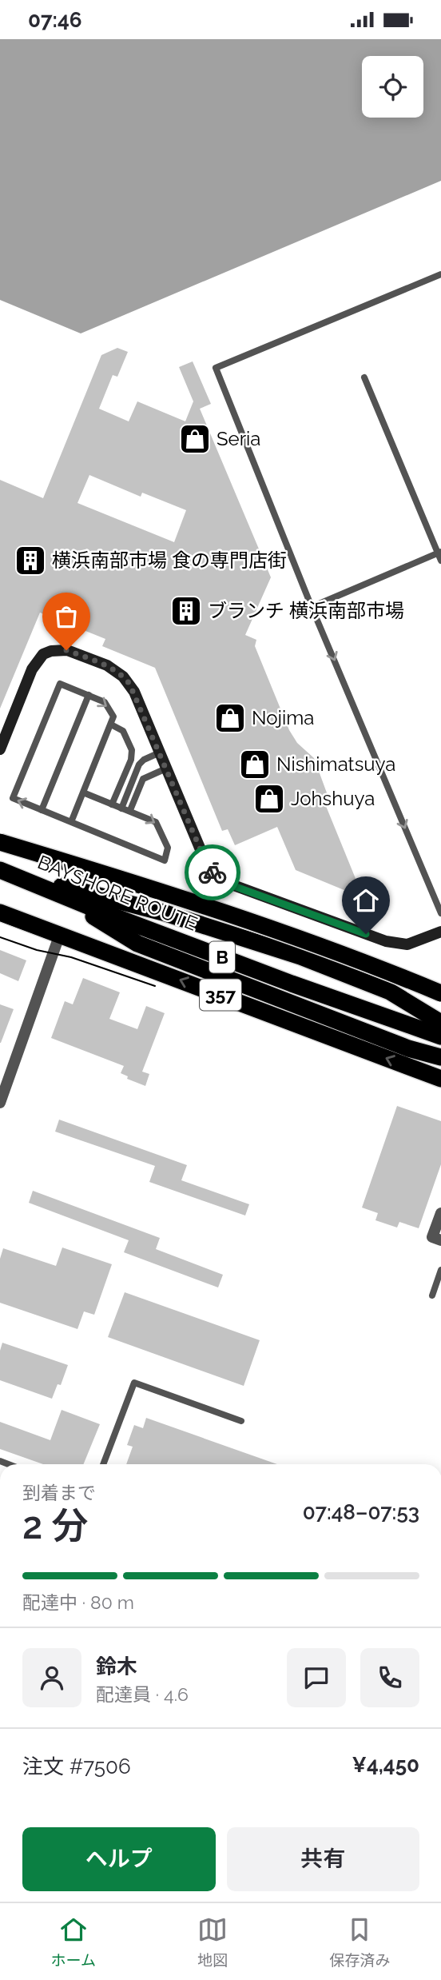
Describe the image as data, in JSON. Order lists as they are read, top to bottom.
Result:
{
  "streets": {
    "highway": ["BAYSHORE ROUTE", "B", "357"]
  },
  "places": {
    "shop": [
      "Seria",
      "Nojima",
      "Nishimatsuya",
      "Johshuya"
    ],
    "building": ["横浜南部市場 食の専門店街", "ブランチ 横浜南部市場"]
  },
  "page": {
    "status": "07:46",
    "heading": ["2 分", "到着まで", "07:48–07:53"],
    "panel": [
      "鈴木",
      "配達員 · 4.6",
      "注文 #7506",
      "¥4,450"
    ],
    "bar": "配達中 · 80 m",
    "buttons": ["ヘルプ", "共有"],
    "tabs": ["ホーム", "地図", "保存済み"]
  }
}
